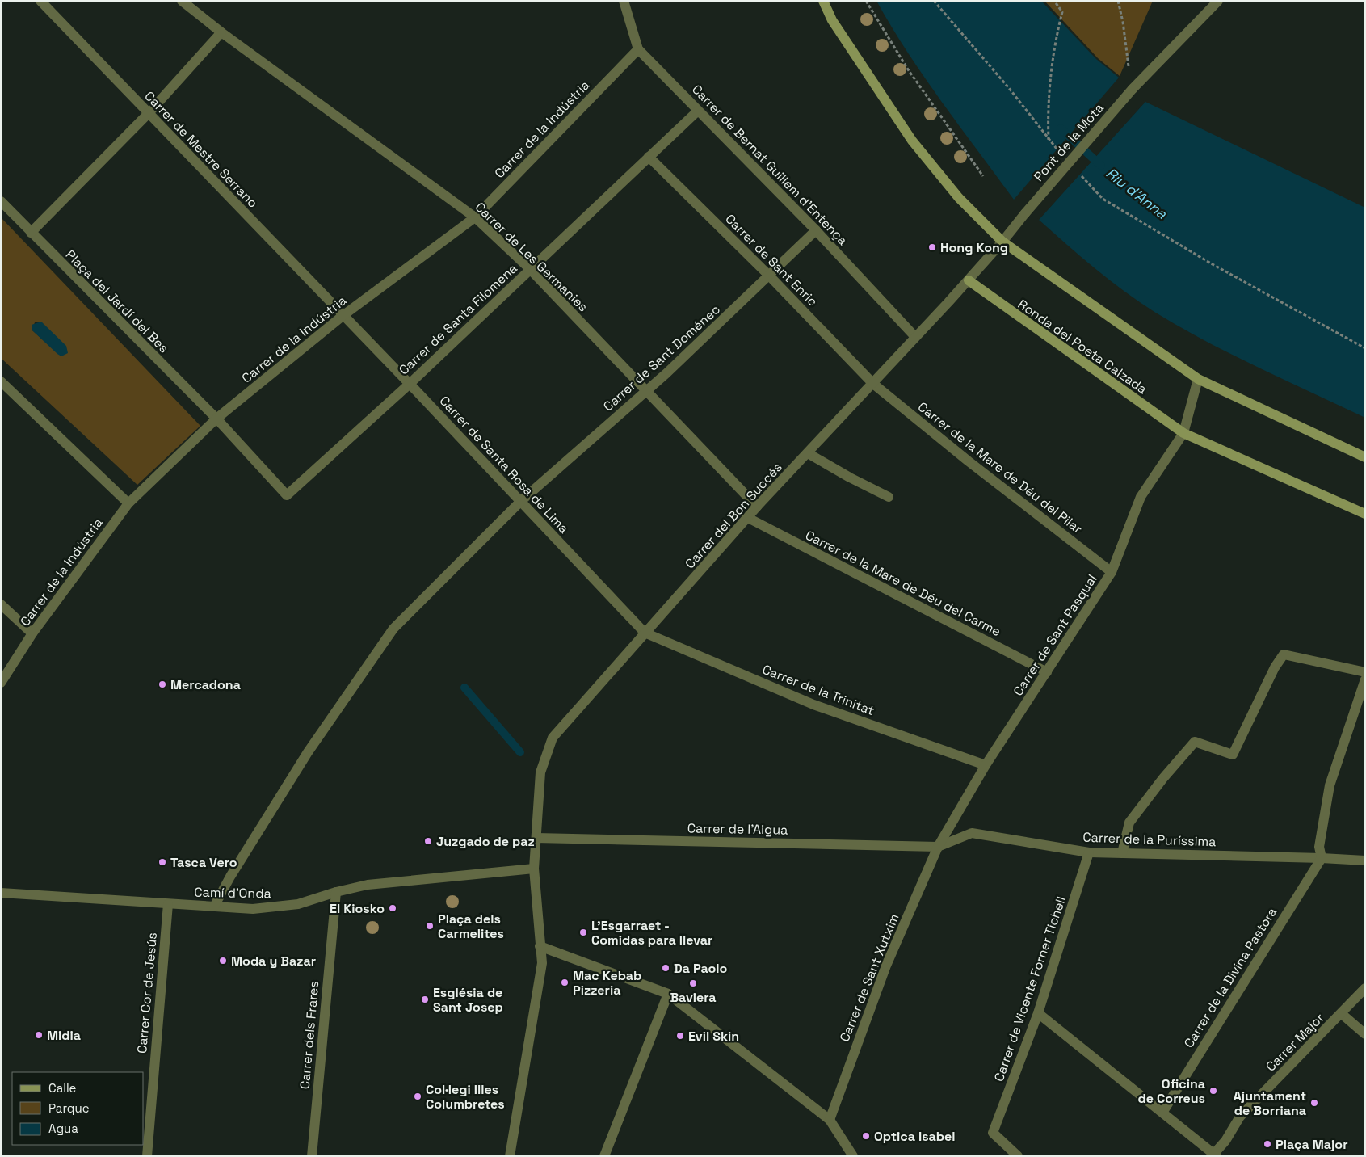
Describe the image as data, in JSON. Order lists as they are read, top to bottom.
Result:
{
  "streets": {
    "street": [
      "Carrer de la Indústria",
      "Pont de la Mota",
      "Carrer de Mestre Serrano",
      "Carrer de Bernat Guillem d'Entença",
      "Carrer de Les Germanies",
      "Carrer de Sant Enric",
      "Plaça del Jardí del Bes",
      "Carrer de Santa Filomena",
      "Ronda del Poeta Calzada",
      "Carrer de Sant Doménec",
      "Carrer de Santa Rosa de Lima",
      "Carrer de la Mare de Déu del Pilar",
      "Carrer del Bon Succés",
      "Carrer de la Mare de Déu del Carme",
      "Carrer de Sant Pasqual",
      "Carrer de la Trinitat",
      "Carrer de l'Aigua",
      "Carrer de la Puríssima",
      "Camí d'Onda",
      "Carrer de Sant Xutxim",
      "Carrer de la Divina Pastora",
      "Carrer de Vicente Forner Tichell",
      "Carrer Cor de Jesús",
      "Carrer dels Frares",
      "Carrer Major"
    ]
  },
  "crossings": [
    ["Carrer de la Indústria", "Carrer de Mestre Serrano"],
    ["Carrer de la Indústria", "Carrer de Bernat Guillem d'Entença"],
    ["Carrer de la Indústria", "Carrer de Les Germanies"],
    ["Carrer de la Indústria", "Plaça del Jardí del Bes"],
    ["Carrer de la Indústria", "Carrer de Santa Rosa de Lima"],
    ["Pont de la Mota", "Carrer del Bon Succés"],
    ["Carrer de Mestre Serrano", "Carrer de Santa Rosa de Lima"],
    ["Carrer de Bernat Guillem d'Entença", "Carrer de Santa Filomena"],
    ["Carrer de Bernat Guillem d'Entença", "Carrer de Sant Doménec"],
    ["Carrer de Bernat Guillem d'Entença", "Carrer del Bon Succés"],
    ["Carrer de Les Germanies", "Carrer de Santa Filomena"],
    ["Carrer de Les Germanies", "Carrer de Sant Doménec"],
    ["Carrer de Les Germanies", "Carrer del Bon Succés"],
    ["Carrer de Sant Enric", "Carrer de Santa Filomena"],
    ["Carrer de Sant Enric", "Carrer de Sant Doménec"],
    ["Carrer de Sant Enric", "Carrer de la Mare de Déu del Pilar"],
    ["Carrer de Sant Enric", "Carrer del Bon Succés"],
    ["Plaça del Jardí del Bes", "Carrer de Santa Filomena"],
    ["Carrer de Santa Filomena", "Carrer de Santa Rosa de Lima"],
    ["Ronda del Poeta Calzada", "Carrer del Bon Succés"],
    ["Ronda del Poeta Calzada", "Carrer de Sant Pasqual"],
    ["Carrer de Sant Doménec", "Carrer de Santa Rosa de Lima"],
    ["Carrer de Sant Doménec", "Camí d'Onda"],
    ["Carrer de Santa Rosa de Lima", "Carrer del Bon Succés"],
    ["Carrer de Santa Rosa de Lima", "Carrer de la Trinitat"],
    ["Carrer de la Mare de Déu del Pilar", "Carrer del Bon Succés"],
    ["Carrer de la Mare de Déu del Pilar", "Carrer de Sant Pasqual"],
    ["Carrer del Bon Succés", "Carrer de la Mare de Déu del Carme"],
    ["Carrer del Bon Succés", "Carrer de la Trinitat"],
    ["Carrer del Bon Succés", "Carrer de l'Aigua"],
    ["Carrer del Bon Succés", "Camí d'Onda"],
    ["Carrer de la Mare de Déu del Carme", "Carrer de Sant Pasqual"],
    ["Carrer de Sant Pasqual", "Carrer de la Trinitat"],
    ["Carrer de Sant Pasqual", "Carrer de l'Aigua"],
    ["Carrer de Sant Pasqual", "Carrer de la Puríssima"],
    ["Carrer de Sant Pasqual", "Carrer de Sant Xutxim"],
    ["Carrer de l'Aigua", "Carrer de la Puríssima"],
    ["Carrer de l'Aigua", "Carrer de Sant Xutxim"],
    ["Carrer de la Puríssima", "Carrer de Sant Xutxim"],
    ["Carrer de la Puríssima", "Carrer de la Divina Pastora"],
    ["Carrer de la Puríssima", "Carrer de Vicente Forner Tichell"],
    ["Camí d'Onda", "Carrer Cor de Jesús"],
    ["Camí d'Onda", "Carrer dels Frares"]
  ],
  "water": ["Riu d'Anna"],
  "places": [
    "Hong Kong",
    "Mercadona",
    "Juzgado de paz",
    "Tasca Vero",
    "El Kiosko",
    "Plaça dels Carmelites",
    "L'Esgarraet - Comidas para llevar",
    "Moda y Bazar",
    "Da Paolo",
    "Mac Kebab Pizzeria",
    "Baviera",
    "Església de Sant Josep",
    "Midia",
    "Evil Skin",
    "Oficina de Correus",
    "Col·legi Illes Columbretes",
    "Ajuntament de Borriana",
    "Optica Isabel",
    "Plaça Major"
  ],
  "legend": ["Calle", "Parque", "Agua"]
}
